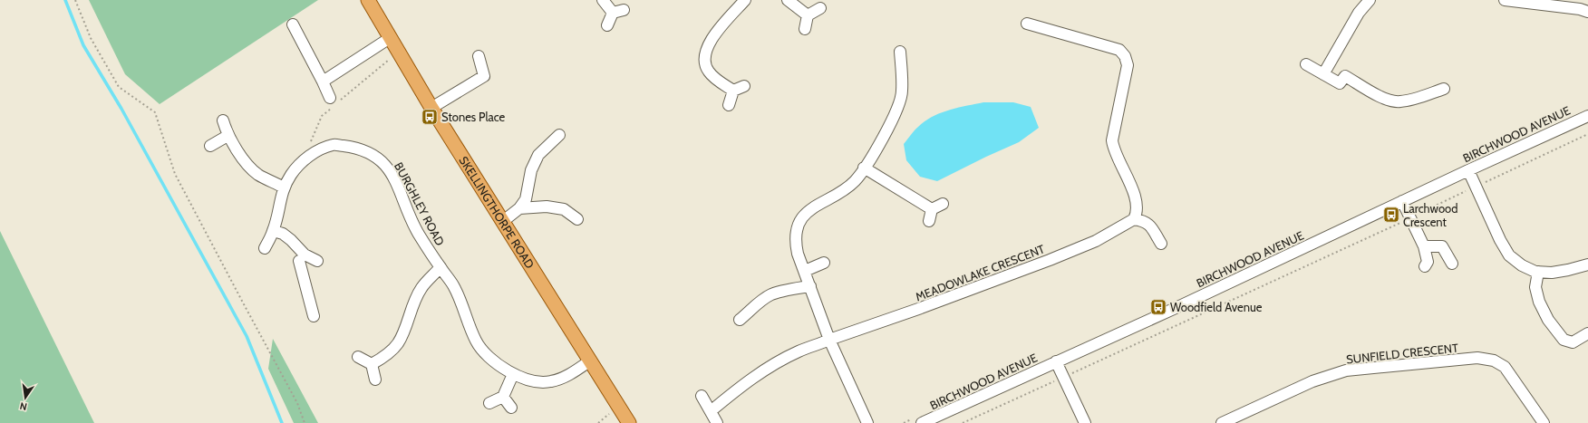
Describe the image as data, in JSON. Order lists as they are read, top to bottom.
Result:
{
  "streets": {
    "main road": ["SKELLINGTHORPE ROAD"],
    "street": [
      "BIRCHWOOD AVENUE",
      "BURGHLEY ROAD",
      "MEADOWLAKE CRESCENT",
      "SUNFIELD CRESCENT"
    ]
  },
  "crossings": [
    ["BURGHLEY ROAD", "SKELLINGTHORPE ROAD"]
  ],
  "places": {
    "bus stop": ["Stones Place", "Larchwood Crescent", "Woodfield Avenue"]
  },
  "north": "bottom"
}
